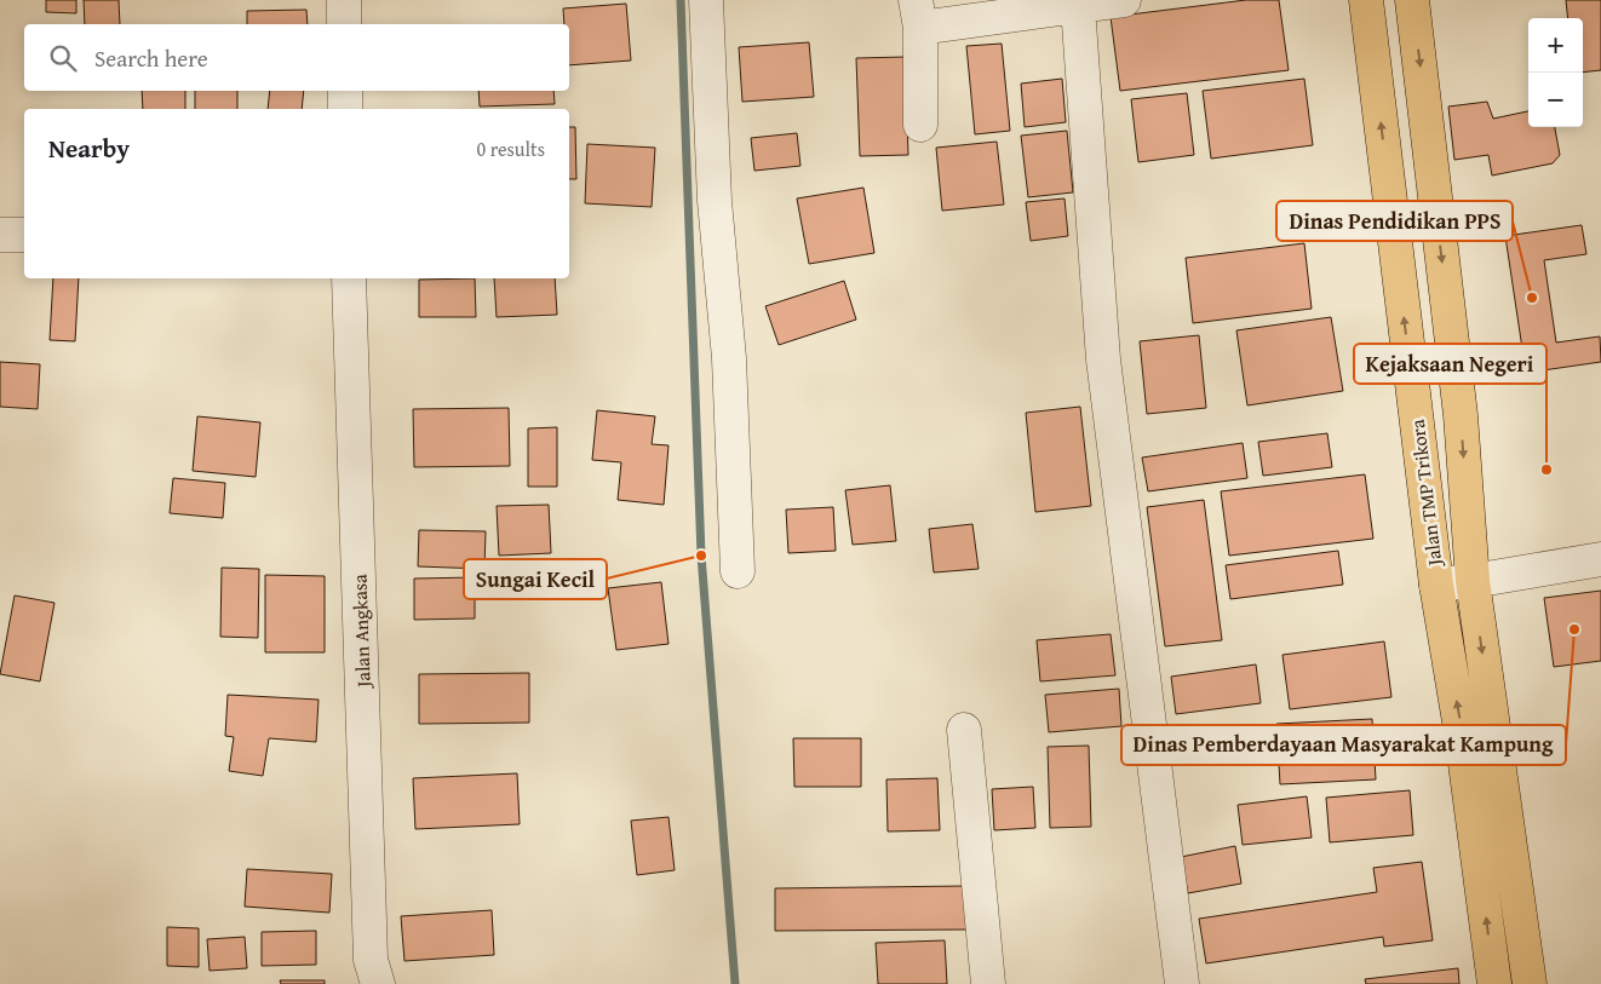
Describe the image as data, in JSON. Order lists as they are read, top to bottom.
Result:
{
  "streets": {
    "highway": ["Jalan TMP Trikora"],
    "street": ["Jalan Angkasa"]
  },
  "places": [
    "Dinas Pendidikan PPS",
    "Kejaksaan Negeri",
    "Sungai Kecil",
    "Dinas Pemberdayaan Masyarakat Kampung"
  ],
  "page": {
    "map_buttons": ["+", "−"],
    "search": "Search here",
    "heading": ["Nearby", "0 results"]
  }
}
